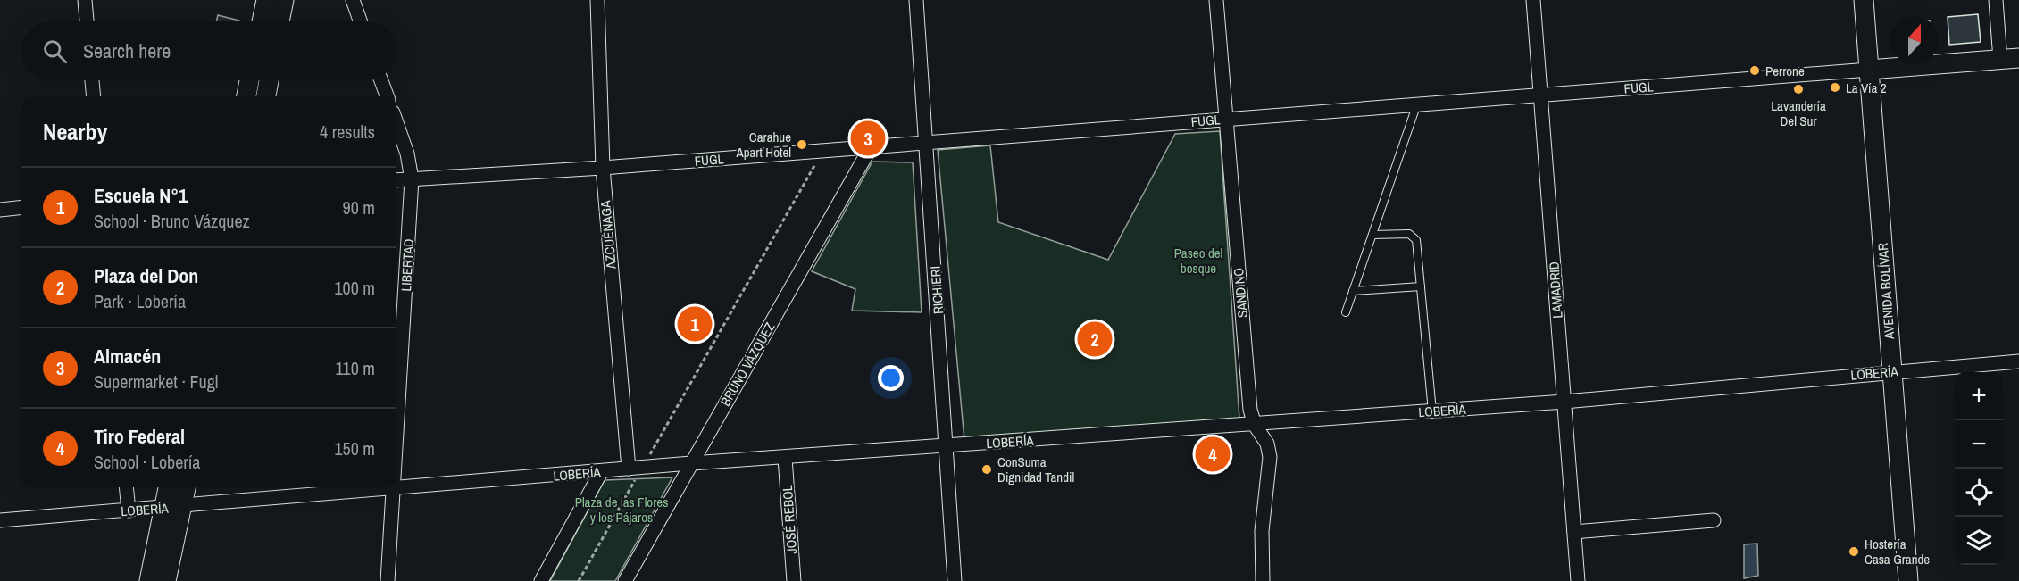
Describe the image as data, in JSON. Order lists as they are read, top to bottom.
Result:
{
  "streets": {
    "main road": ["FUGL", "AVENIDA BOLÍVAR"],
    "street": [
      "AZCUÉNAGA",
      "LIBERTAD",
      "RICHIERI",
      "LAMADRID",
      "SANDINO",
      "BRUNO VÁZQUEZ",
      "LOBERÍA",
      "JOSÉ REBOL"
    ]
  },
  "crossings": [
    ["FUGL", "AZCUÉNAGA"],
    ["FUGL", "LIBERTAD"],
    ["FUGL", "RICHIERI"],
    ["FUGL", "LAMADRID"],
    ["FUGL", "AVENIDA BOLÍVAR"],
    ["FUGL", "SANDINO"],
    ["FUGL", "BRUNO VÁZQUEZ"],
    ["AZCUÉNAGA", "LOBERÍA"],
    ["LIBERTAD", "LOBERÍA"],
    ["RICHIERI", "LOBERÍA"],
    ["LAMADRID", "LOBERÍA"],
    ["AVENIDA BOLÍVAR", "LOBERÍA"],
    ["SANDINO", "LOBERÍA"],
    ["BRUNO VÁZQUEZ", "LOBERÍA"],
    ["LOBERÍA", "JOSÉ REBOL"]
  ],
  "parks": ["Paseo del bosque", "Plaza de las Flores y los Pájaros"],
  "places": [
    "Perrone",
    "La Vía 2",
    "Lavandería Del Sur",
    "Carahue Apart Hotel",
    "ConSuma Dignidad Tandil",
    "Hostería Casa Grande"
  ],
  "north": "top",
  "page": {
    "search": "Search here",
    "heading": ["Nearby", "4 results"],
    "pins": [
      "3",
      "1",
      "2",
      "4"
    ],
    "list": [
      {
        "mark": "1",
        "name": "Escuela N°1",
        "note": "School · Bruno Vázquez",
        "value": "90 m"
      },
      {
        "mark": "2",
        "name": "Plaza del Don",
        "note": "Park · Lobería",
        "value": "100 m"
      },
      {
        "mark": "3",
        "name": "Almacén",
        "note": "Supermarket · Fugl",
        "value": "110 m"
      },
      {
        "mark": "4",
        "name": "Tiro Federal",
        "note": "School · Lobería",
        "value": "150 m"
      }
    ],
    "map_buttons": ["+", "−"]
  }
}
